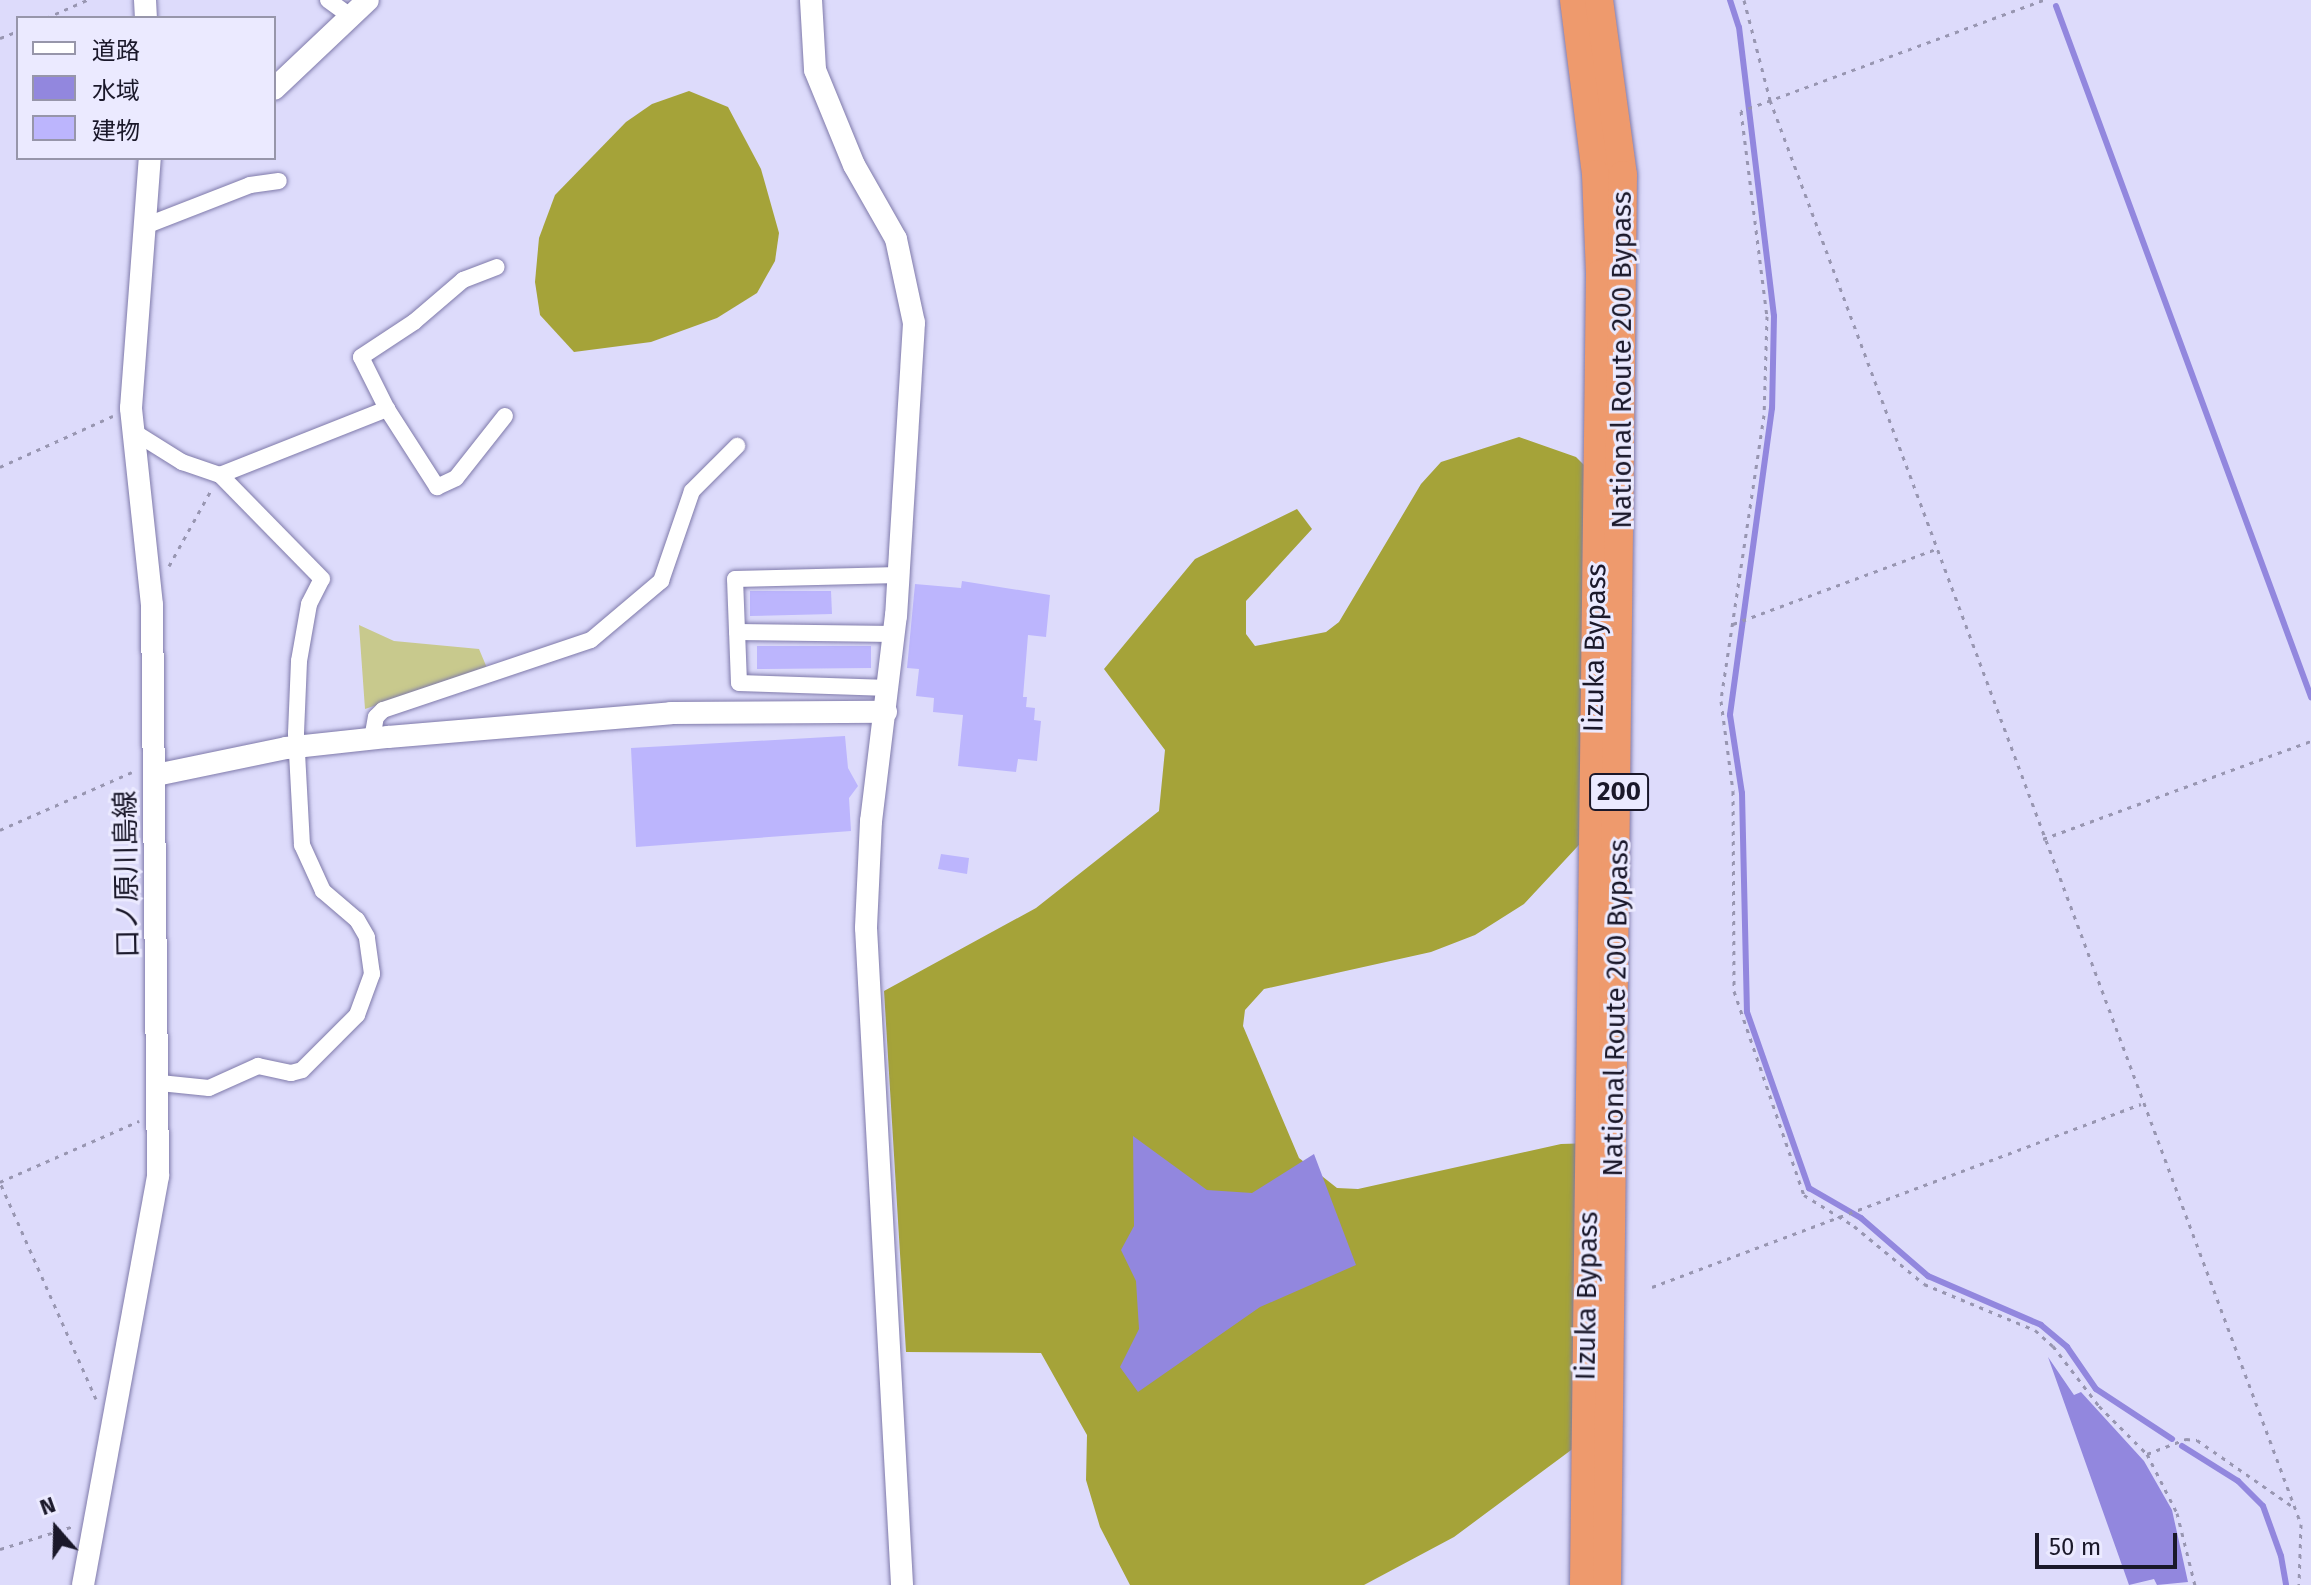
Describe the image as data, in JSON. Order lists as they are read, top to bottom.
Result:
{
  "streets": {
    "highway": ["National Route 200 Bypass", "Iizuka Bypass", "200"],
    "street": ["口ノ原川島線"]
  },
  "legend": ["道路", "水域", "建物"],
  "scale_bar": "50 m",
  "north": "top"
}
